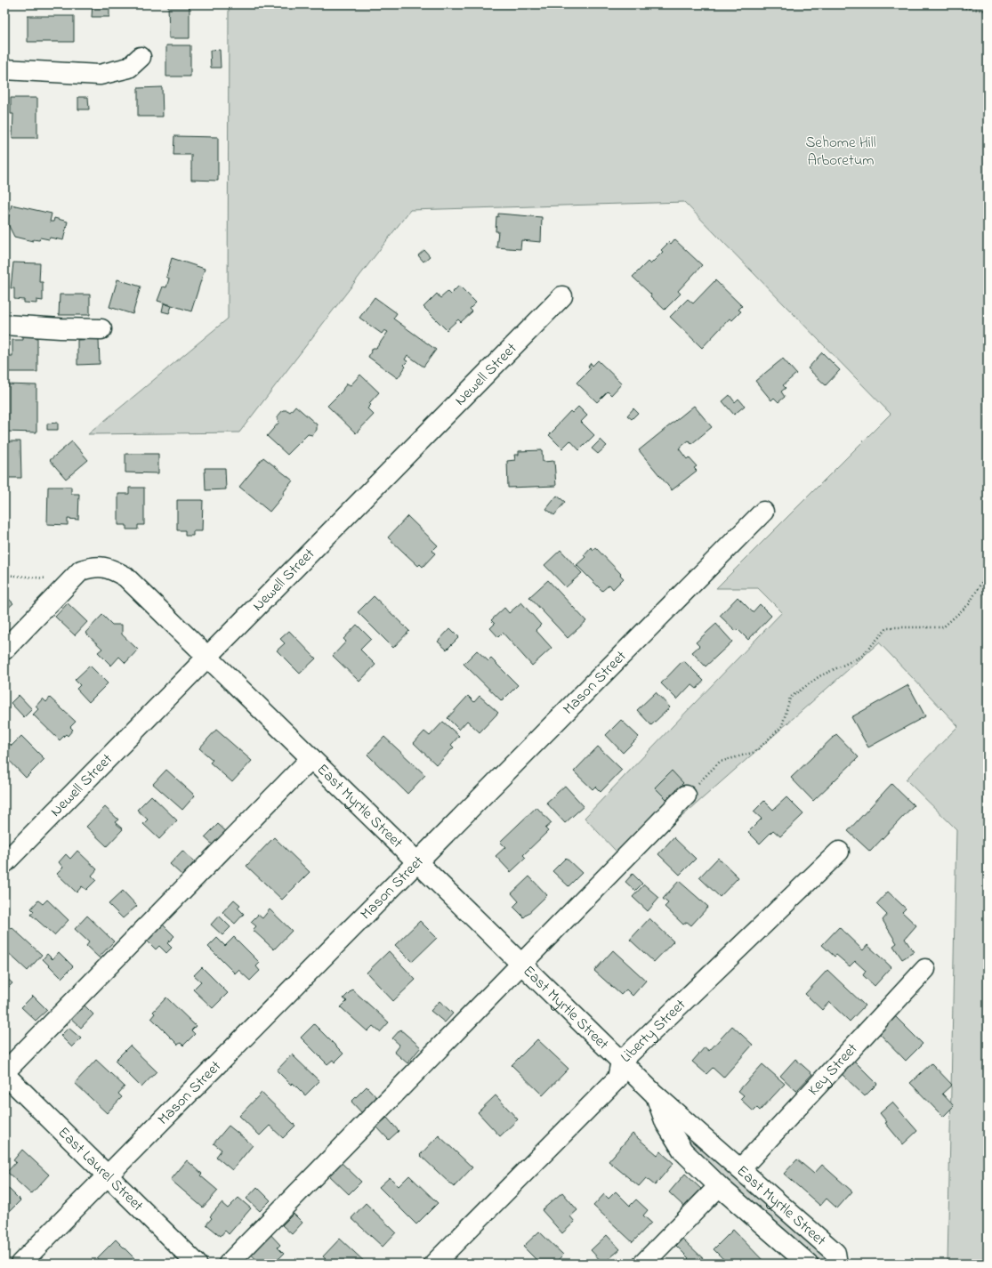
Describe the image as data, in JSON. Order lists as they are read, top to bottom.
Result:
{
  "streets": {
    "street": [
      "Newell Street",
      "Mason Street",
      "East Myrtle Street",
      "Liberty Street",
      "Key Street",
      "East Laurel Street"
    ]
  },
  "crossings": [
    ["Newell Street", "East Myrtle Street"],
    ["Mason Street", "East Myrtle Street"],
    ["Mason Street", "East Laurel Street"],
    ["East Myrtle Street", "Liberty Street"],
    ["East Myrtle Street", "Key Street"]
  ],
  "parks": ["Sehome Hill Arboretum"]
}
